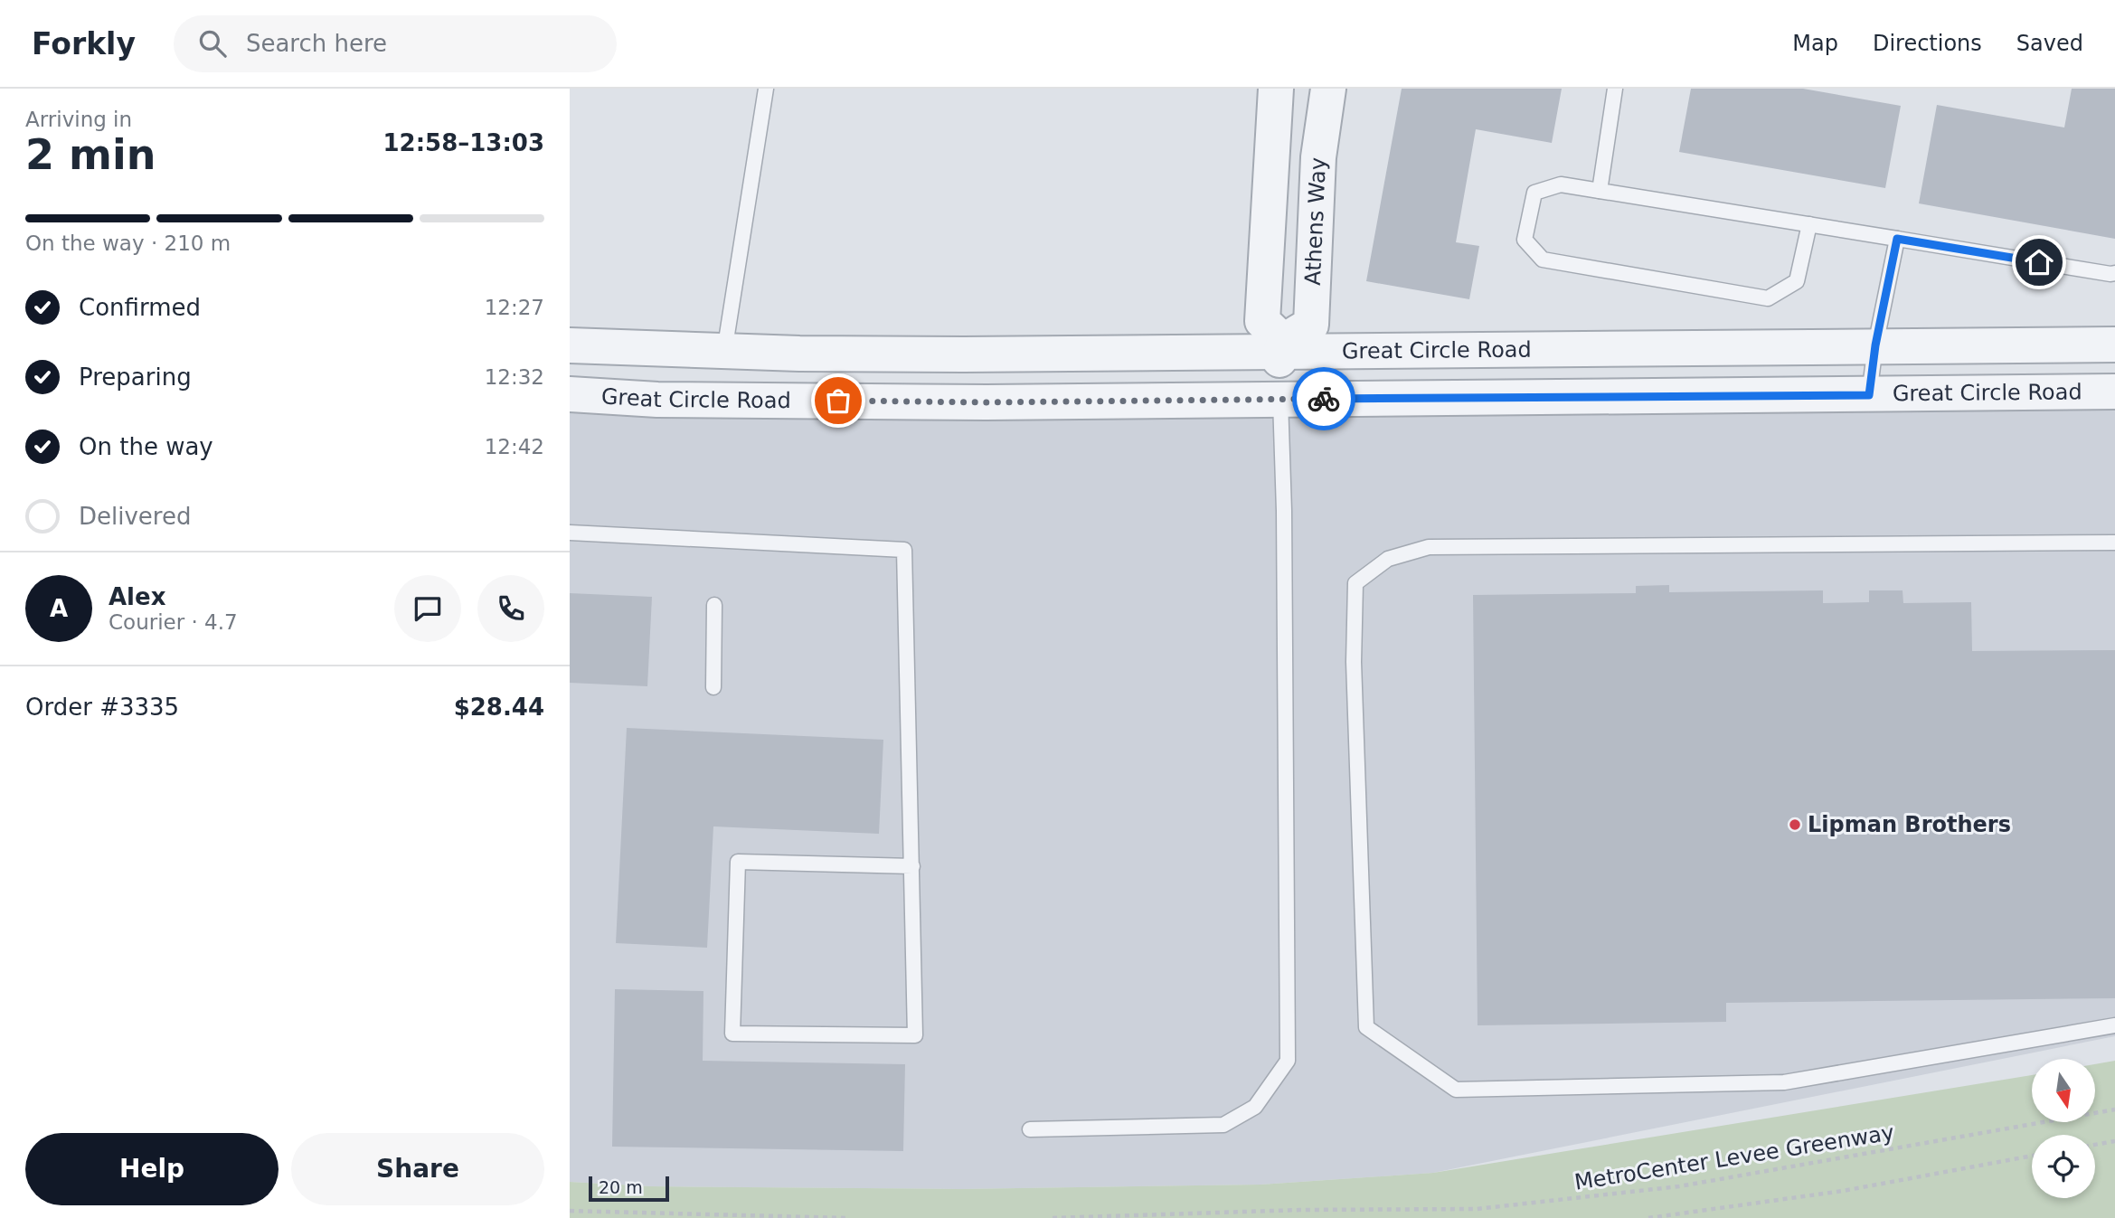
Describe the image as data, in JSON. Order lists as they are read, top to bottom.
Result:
{
  "streets": {
    "street": ["Athens Way", "Great Circle Road"],
    "path": ["MetroCenter Levee Greenway"]
  },
  "crossings": [
    ["Athens Way", "Great Circle Road"]
  ],
  "places": ["Lipman Brothers"],
  "scale_bar": "20 m",
  "north": "bottom",
  "page": {
    "header": "Forkly",
    "search": "Search here",
    "nav": ["Map", "Directions", "Saved"],
    "heading": ["2 min", "Arriving in", "12:58–13:03"],
    "panel": [
      "Alex",
      "Courier · 4.7",
      "Order #3335",
      "$28.44"
    ],
    "bar": "On the way · 210 m",
    "list": [
      ["Confirmed", "12:27"],
      ["Preparing", "12:32"],
      ["On the way", "12:42"],
      "Delivered"
    ],
    "round": "A",
    "buttons": ["Help", "Share"],
    "scale": "20 m"
  }
}
